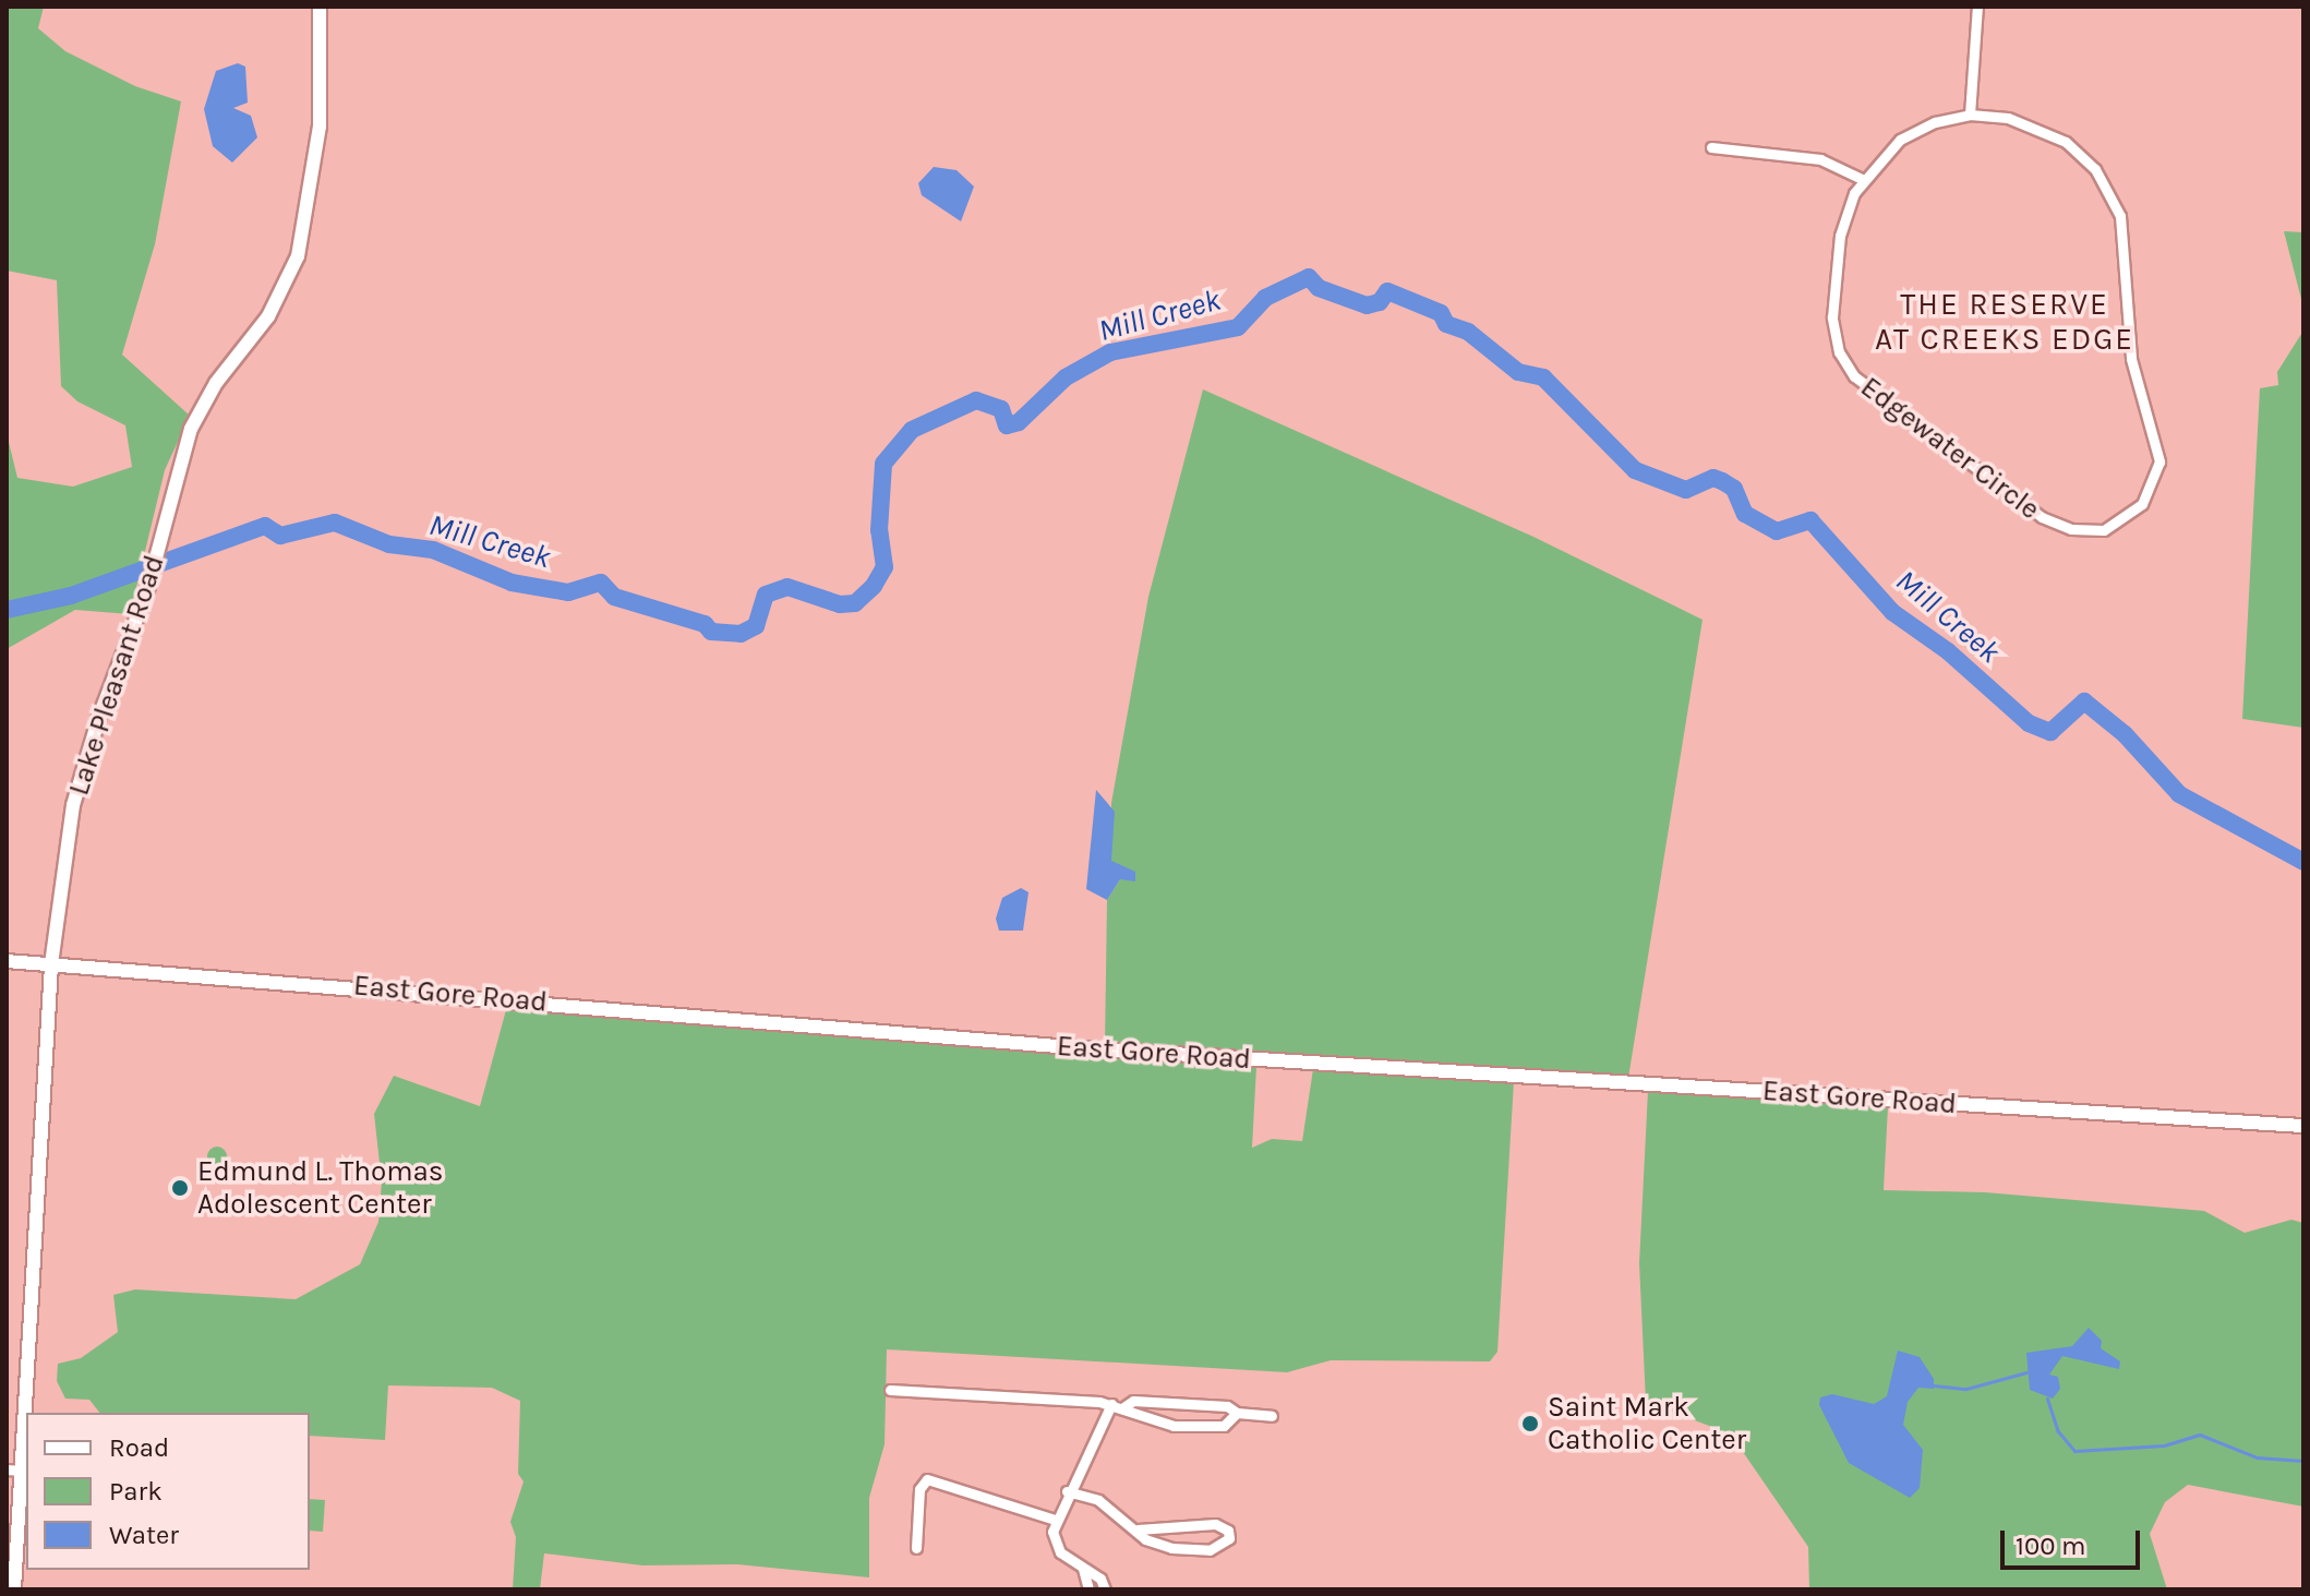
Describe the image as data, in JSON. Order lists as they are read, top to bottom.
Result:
{
  "streets": {
    "street": ["Edgewater Circle", "Lake Pleasant Road", "East Gore Road"]
  },
  "crossings": [
    ["Lake Pleasant Road", "East Gore Road"]
  ],
  "districts": ["THE RESERVE AT CREEKS EDGE"],
  "water": ["Mill Creek"],
  "places": ["Edmund L. Thomas Adolescent Center", "Saint Mark Catholic Center"],
  "legend": ["Road", "Park", "Water"],
  "scale_bar": "100 m"
}
